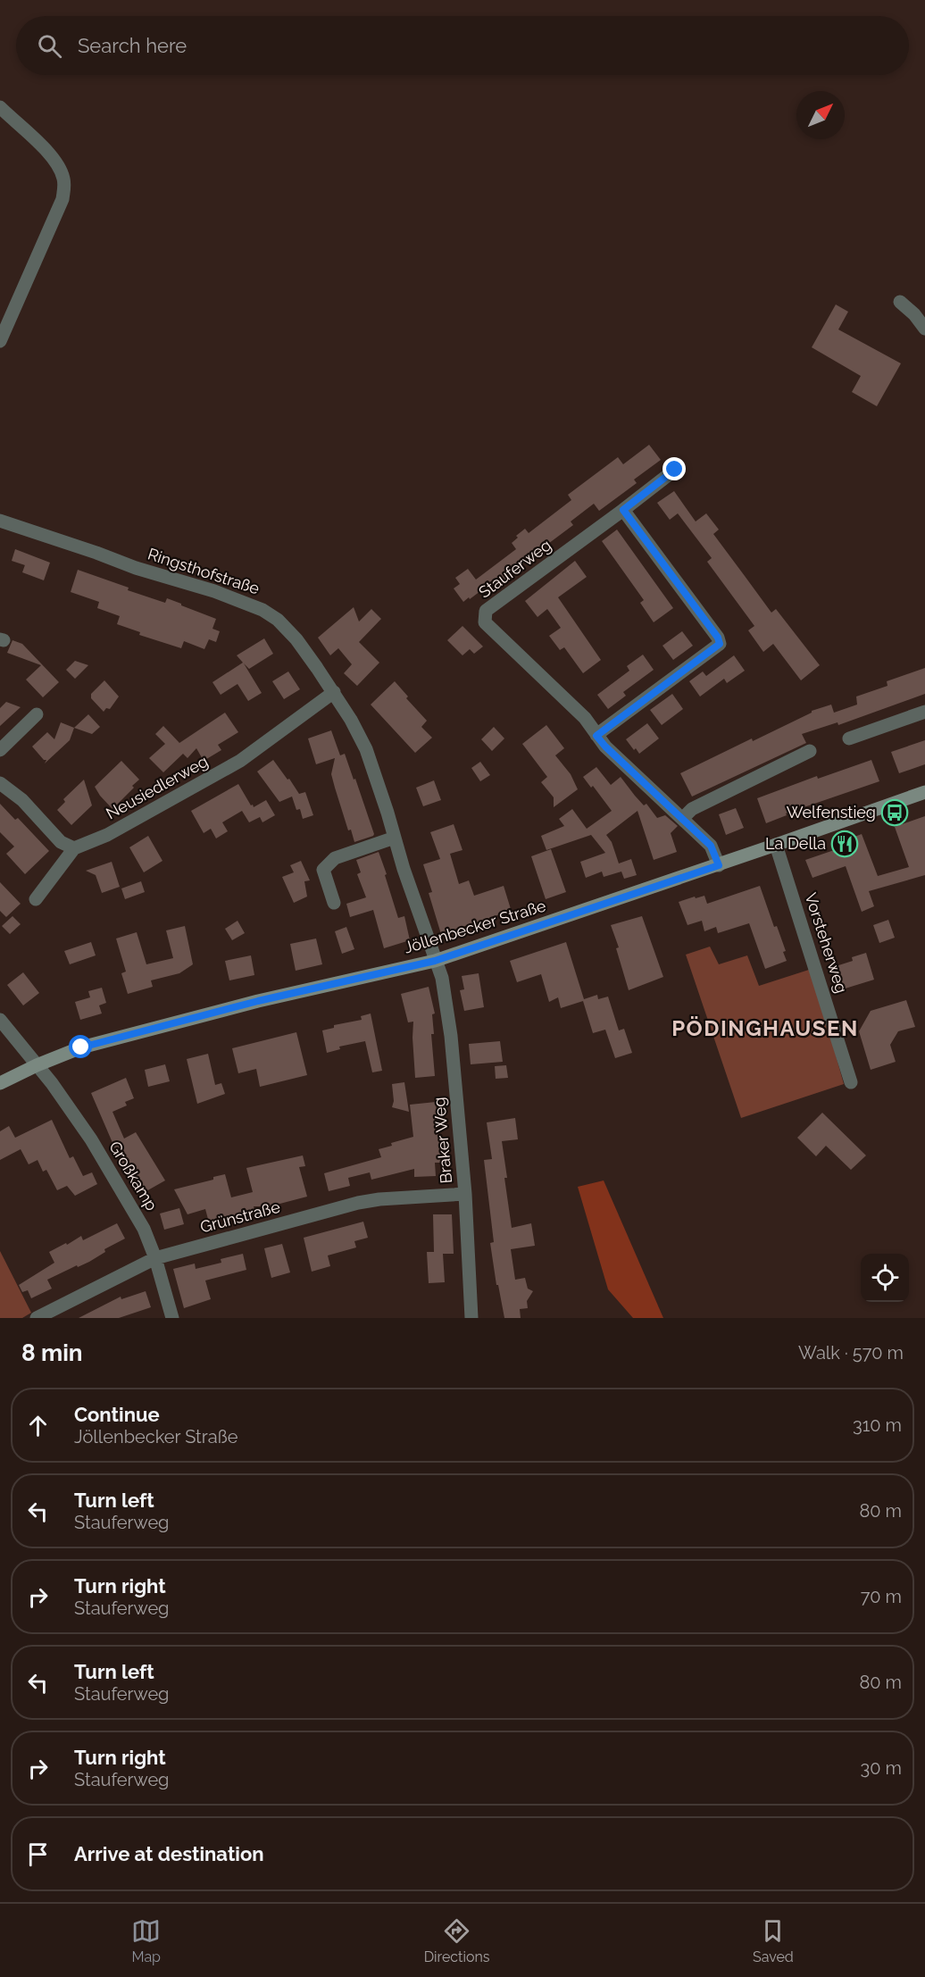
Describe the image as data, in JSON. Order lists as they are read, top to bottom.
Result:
{
  "streets": {
    "main road": ["Jöllenbecker Straße"],
    "street": [
      "Stauferweg",
      "Ringsthofstraße",
      "Neusiedlerweg",
      "Vorsteherweg",
      "Braker Weg",
      "Großkamp",
      "Grünstraße"
    ]
  },
  "crossings": [
    ["Stauferweg", "Jöllenbecker Straße"],
    ["Ringsthofstraße", "Neusiedlerweg"],
    ["Ringsthofstraße", "Jöllenbecker Straße"],
    ["Ringsthofstraße", "Braker Weg"],
    ["Jöllenbecker Straße", "Vorsteherweg"],
    ["Jöllenbecker Straße", "Braker Weg"],
    ["Jöllenbecker Straße", "Großkamp"],
    ["Braker Weg", "Grünstraße"],
    ["Großkamp", "Grünstraße"]
  ],
  "districts": ["PÖDINGHAUSEN"],
  "places": {
    "bus stop": ["Welfenstieg"],
    "restaurant": ["La Della"]
  },
  "north": "top right",
  "page": {
    "search": "Search here",
    "heading": ["8 min", "Walk · 570 m"],
    "list": [
      ["Continue", "Jöllenbecker Straße", "310 m"],
      ["Turn left", "Stauferweg", "80 m"],
      ["Turn right", "Stauferweg", "70 m"],
      ["Turn left", "Stauferweg", "80 m"],
      ["Turn right", "Stauferweg", "30 m"],
      "Arrive at destination"
    ],
    "nav": ["Map", "Directions", "Saved"]
  }
}
